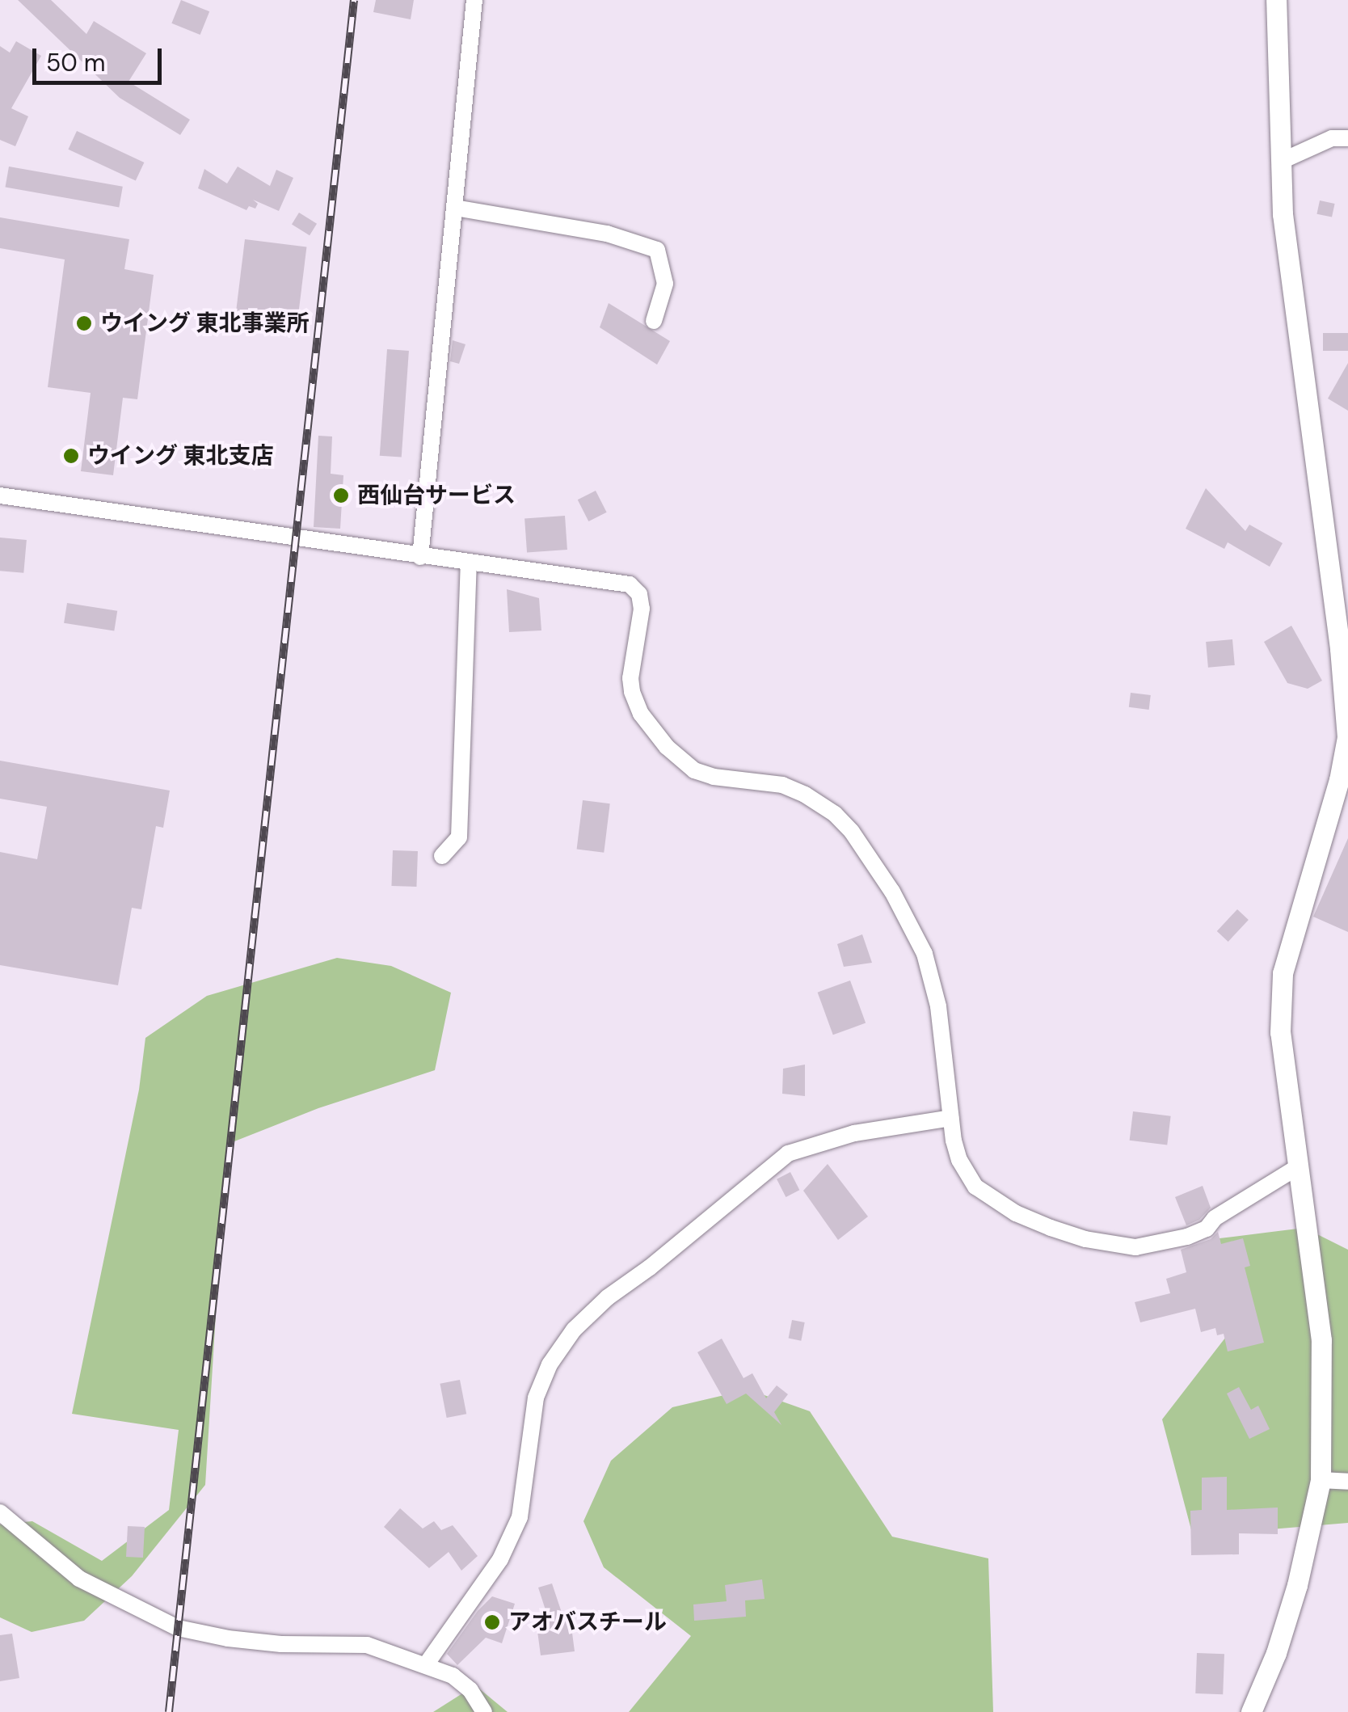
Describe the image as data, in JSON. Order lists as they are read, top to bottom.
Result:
{
  "places": [
    "ウイング 東北事業所",
    "ウイング 東北支店",
    "西仙台サービス",
    "アオバスチール"
  ],
  "scale_bar": "50 m"
}
